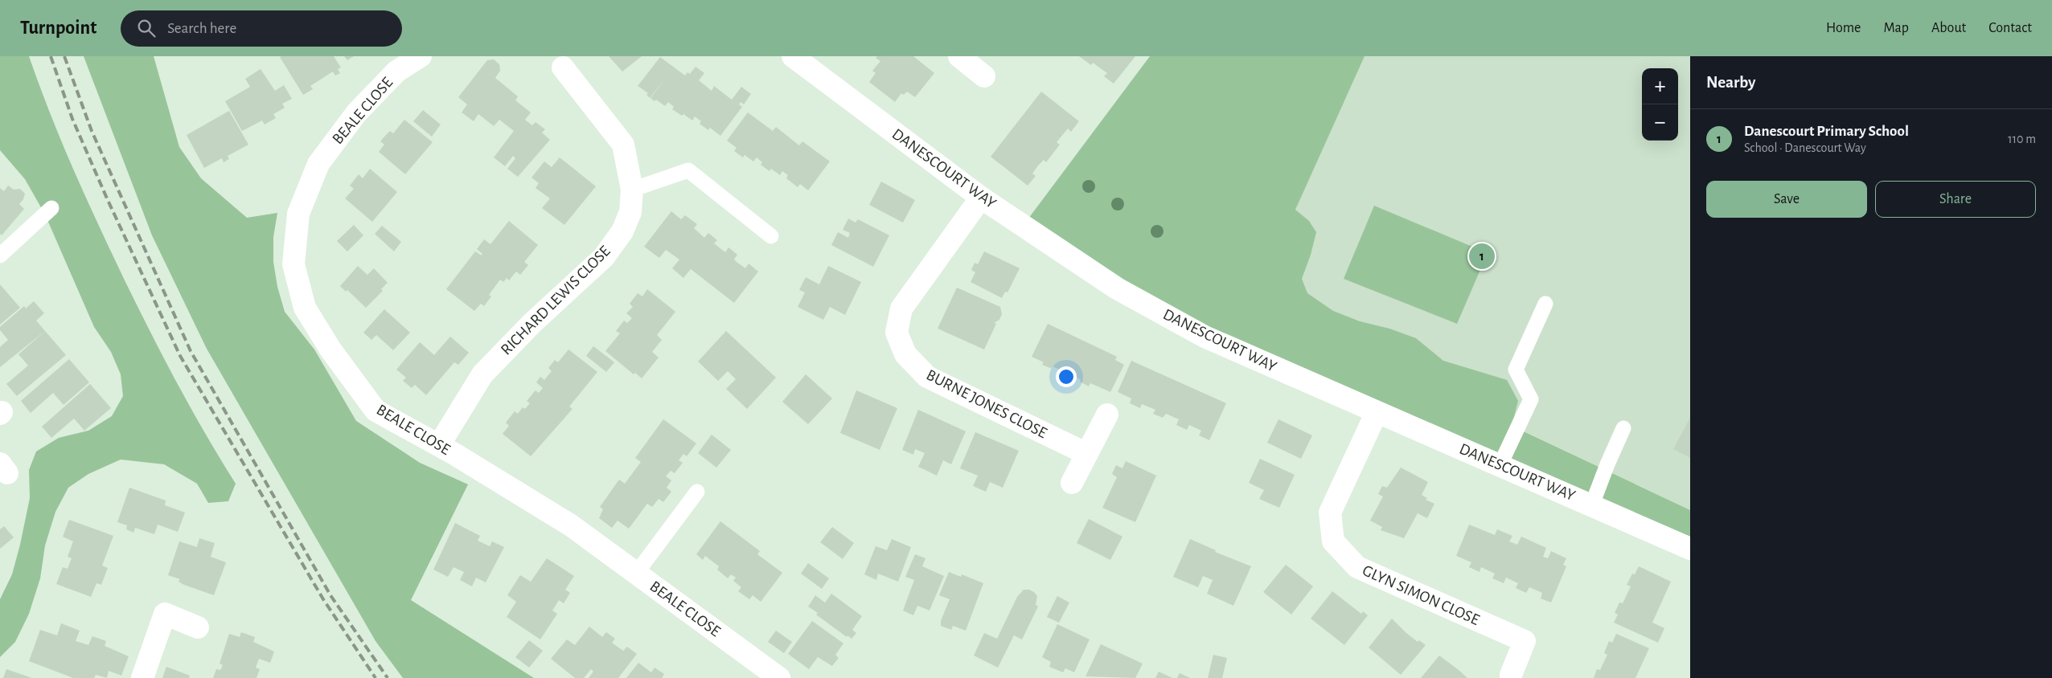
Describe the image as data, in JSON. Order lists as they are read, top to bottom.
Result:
{
  "streets": {
    "street": [
      "BEALE CLOSE",
      "DANESCOURT WAY",
      "RICHARD LEWIS CLOSE",
      "BURNE JONES CLOSE",
      "GLYN SIMON CLOSE"
    ]
  },
  "crossings": [
    ["BEALE CLOSE", "RICHARD LEWIS CLOSE"],
    ["DANESCOURT WAY", "BURNE JONES CLOSE"],
    ["DANESCOURT WAY", "GLYN SIMON CLOSE"]
  ],
  "page": {
    "header": "Turnpoint",
    "search": "Search here",
    "nav": [
      "Home",
      "Map",
      "About",
      "Contact"
    ],
    "heading": "Nearby",
    "map_buttons": ["+", "−"],
    "list": [
      {
        "mark": "1",
        "name": "Danescourt Primary School",
        "note": "School · Danescourt Way",
        "value": "110 m"
      }
    ],
    "buttons": ["Save", "Share"],
    "pins": "1"
  }
}
